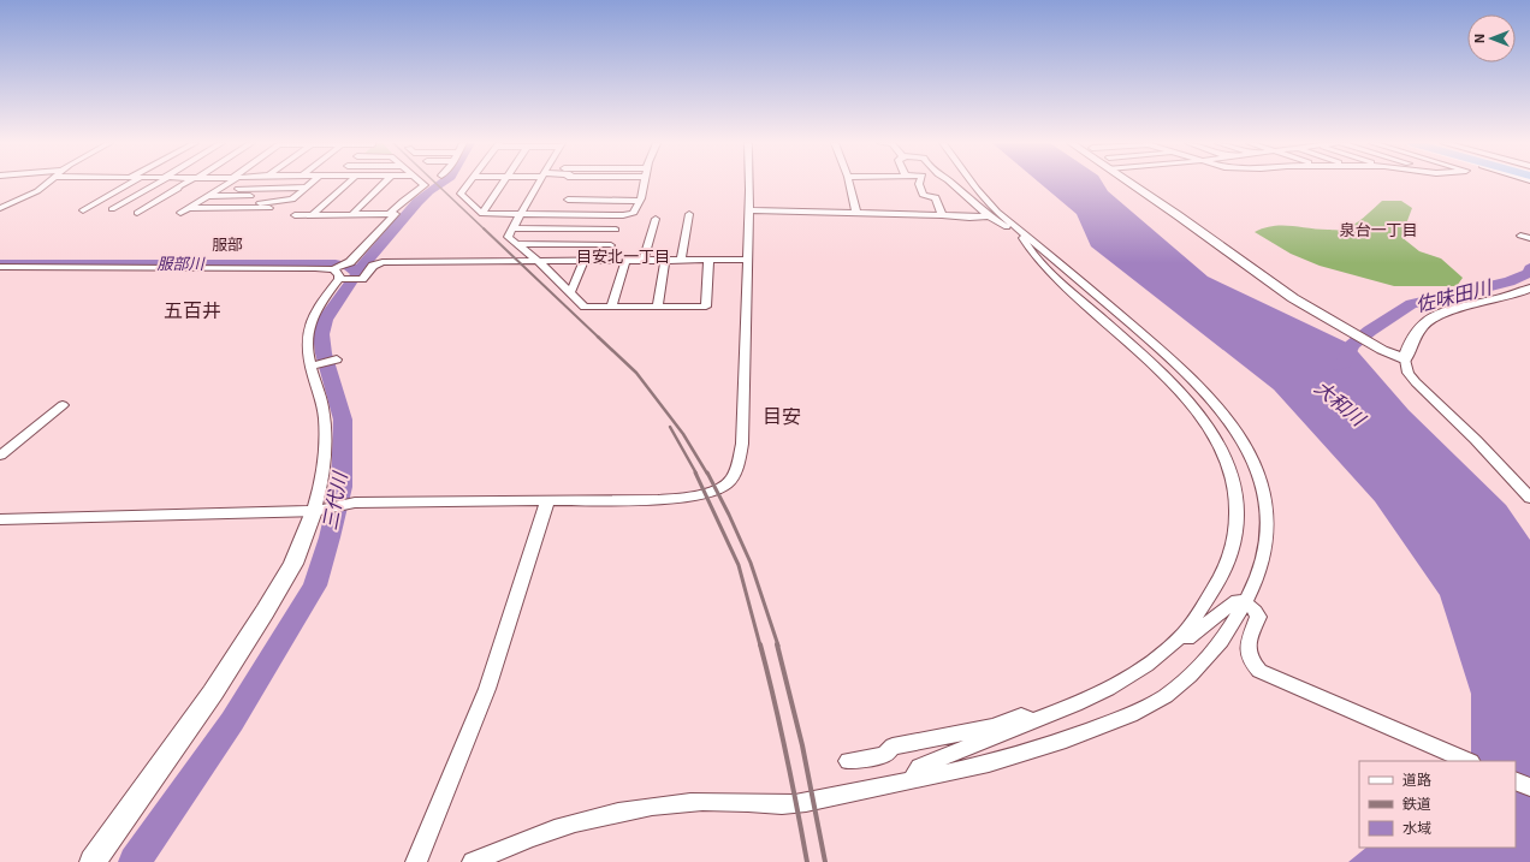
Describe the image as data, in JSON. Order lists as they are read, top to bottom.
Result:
{
  "districts": [
    "泉台一丁目",
    "服部",
    "目安北一丁目",
    "五百井",
    "目安"
  ],
  "water": [
    "服部川",
    "佐味田川",
    "大和川",
    "三代川"
  ],
  "legend": ["道路", "鉄道", "水域"],
  "north": "left"
}
